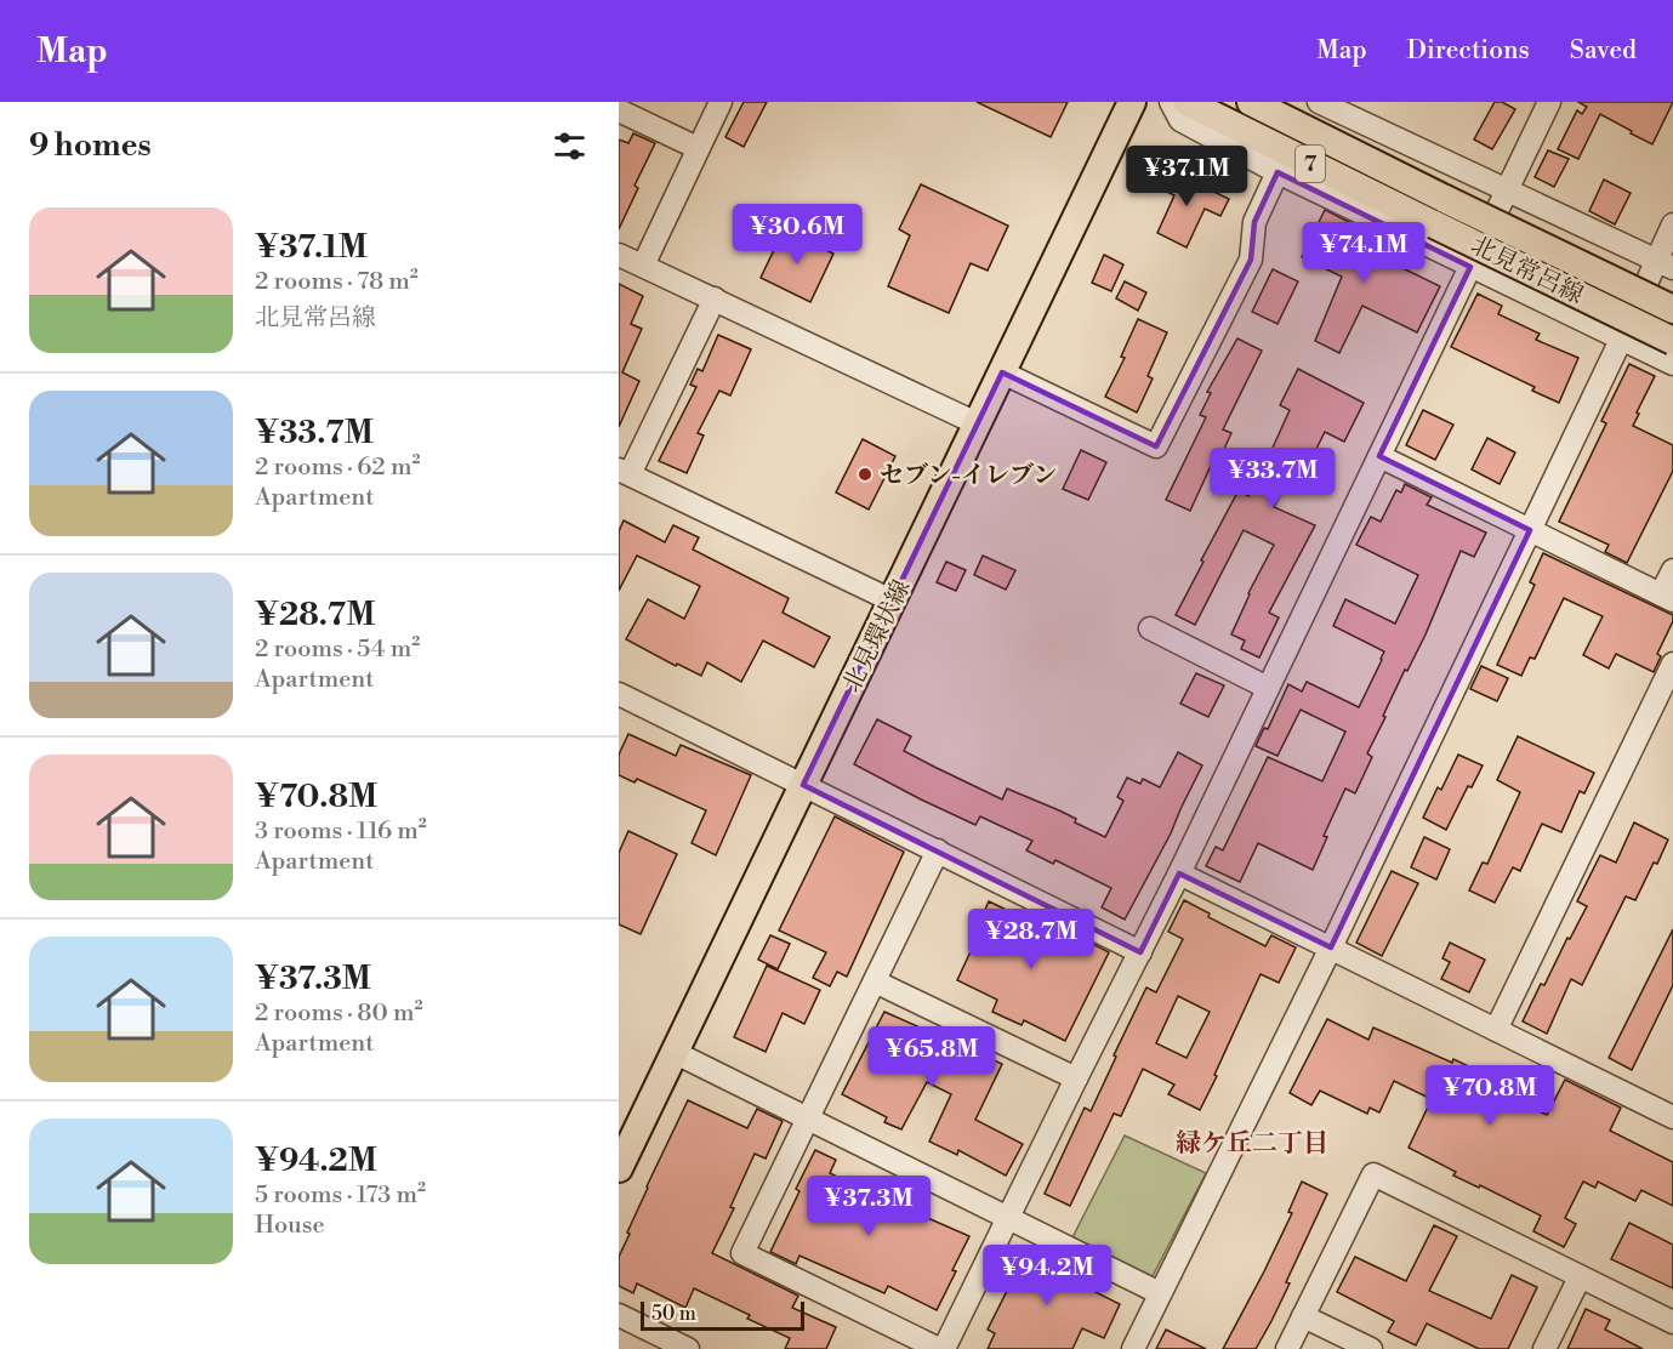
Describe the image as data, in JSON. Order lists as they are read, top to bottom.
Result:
{
  "streets": {
    "main road": ["7", "北見常呂線", "北見環状線"]
  },
  "districts": ["緑ケ丘二丁目"],
  "places": ["セブン-イレブン"],
  "scale_bar": "50 m",
  "page": {
    "header": "Map",
    "nav": ["Map", "Directions", "Saved"],
    "heading": "9 homes",
    "price": [
      "¥37.1M",
      "¥30.6M",
      "¥74.1M",
      "¥33.7M",
      "¥28.7M",
      "¥65.8M",
      "¥70.8M",
      "¥37.3M",
      "¥94.2M"
    ],
    "list": [
      {
        "name": "¥37.1M",
        "note": "2 rooms · 78 m² · 北見常呂線"
      },
      {
        "name": "¥33.7M",
        "note": "2 rooms · 62 m² · Apartment"
      },
      {
        "name": "¥28.7M",
        "note": "2 rooms · 54 m² · Apartment"
      },
      {
        "name": "¥70.8M",
        "note": "3 rooms · 116 m² · Apartment"
      },
      {
        "name": "¥37.3M",
        "note": "2 rooms · 80 m² · Apartment"
      },
      {
        "name": "¥94.2M",
        "note": "5 rooms · 173 m² · House"
      }
    ],
    "scale": "50 m"
  }
}
